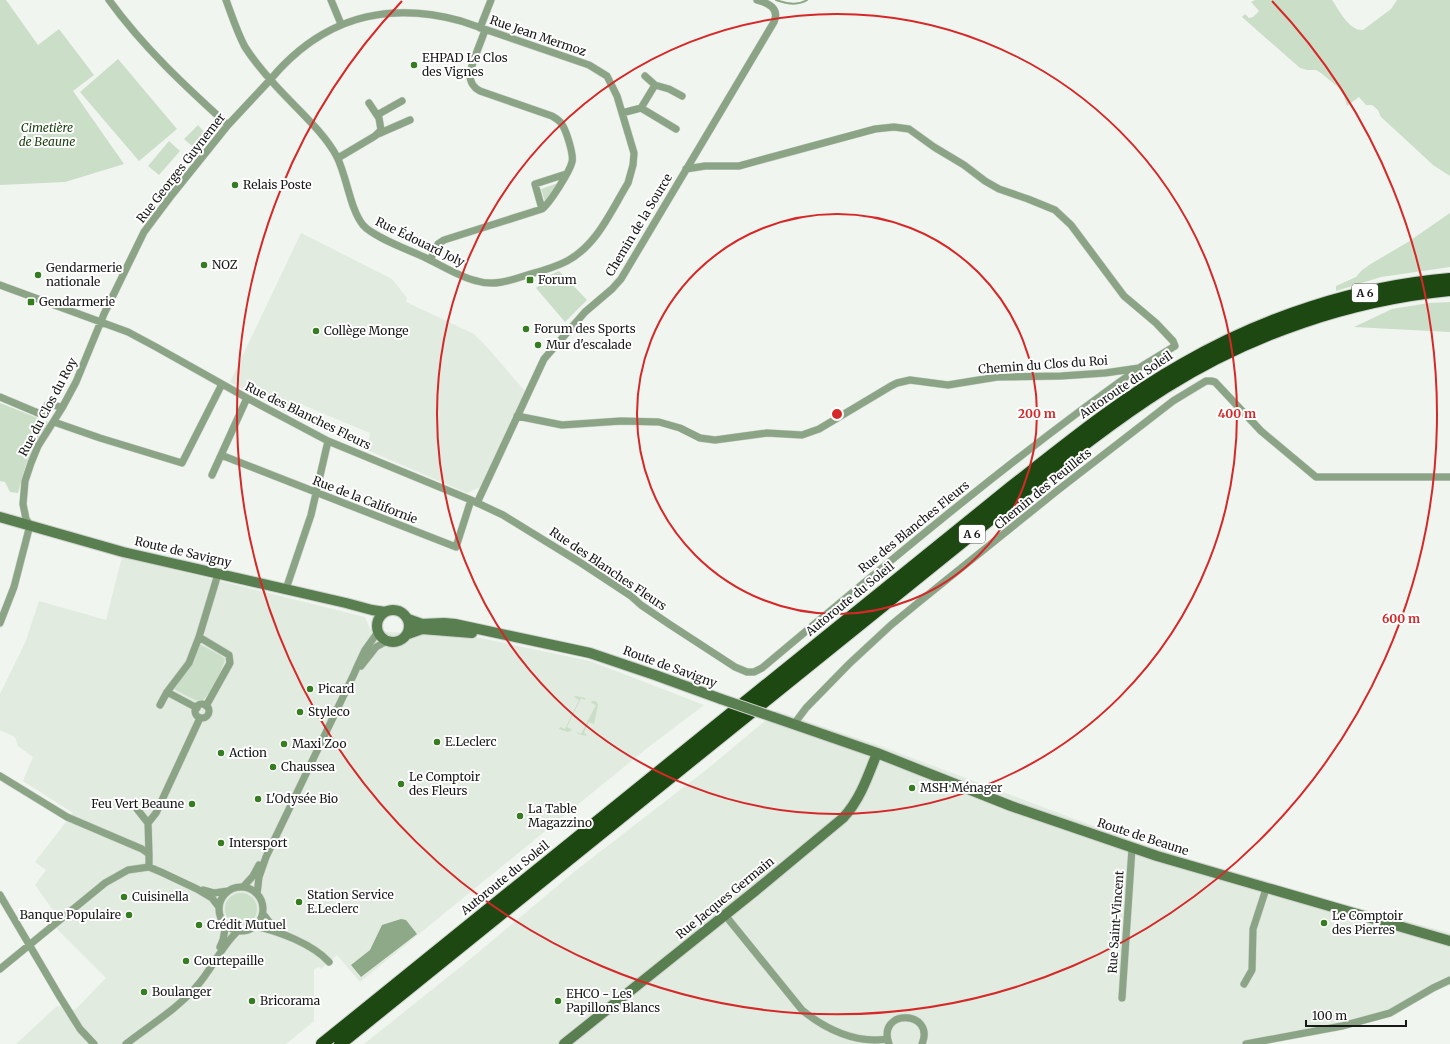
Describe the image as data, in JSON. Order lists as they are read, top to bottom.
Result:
{
  "streets": {
    "highway": ["A 6", "Autoroute du Soleil"],
    "main road": ["Route de Savigny", "Route de Beaune", "Rue Jacques Germain"],
    "street": [
      "Rue Jean Mermoz",
      "Rue Georges Guynemer",
      "Chemin de la Source",
      "Rue Édouard Joly",
      "Chemin du Clos du Roi",
      "Rue du Clos du Roy",
      "Rue des Blanches Fleurs",
      "Chemin des Peuillets",
      "Rue de la Californie",
      "Rue Saint-Vincent"
    ]
  },
  "crossings": [
    ["Rue Jean Mermoz", "Rue Georges Guynemer"],
    ["Rue Jean Mermoz", "Rue Édouard Joly"],
    ["Rue Georges Guynemer", "Rue Édouard Joly"],
    ["Rue Georges Guynemer", "Rue du Clos du Roy"],
    ["Rue Georges Guynemer", "Rue des Blanches Fleurs"],
    ["Chemin de la Source", "Chemin du Clos du Roi"],
    ["Chemin de la Source", "Rue des Blanches Fleurs"],
    ["Chemin de la Source", "Rue de la Californie"],
    ["Chemin du Clos du Roi", "Rue des Blanches Fleurs"],
    ["Rue du Clos du Roy", "Rue des Blanches Fleurs"],
    ["Rue du Clos du Roy", "Route de Savigny"],
    ["Rue des Blanches Fleurs", "Rue de la Californie"],
    ["Chemin des Peuillets", "Route de Savigny"],
    ["Route de Savigny", "Route de Beaune"],
    ["Route de Beaune", "Rue Jacques Germain"],
    ["Route de Beaune", "Rue Saint-Vincent"]
  ],
  "parks": ["Cimetière de Beaune"],
  "places": {
    "other": [
      "EHPAD Le Clos des Vignes",
      "Relais Poste",
      "NOZ",
      "Gendarmerie nationale",
      "Forum des Sports",
      "Collège Monge",
      "Mur d'escalade",
      "Picard",
      "Styleco",
      "E.Leclerc",
      "Maxi Zoo",
      "Action",
      "Chaussea",
      "Le Comptoir des Fleurs",
      "MSH Ménager",
      "L'Odysée Bio",
      "Feu Vert Beaune",
      "La Table Magazzino",
      "Intersport",
      "Cuisinella",
      "Station Service E.Leclerc",
      "Banque Populaire",
      "Le Comptoir des Pierres",
      "Crédit Mutuel",
      "Courtepaille",
      "Boulanger",
      "Bricorama",
      "EHCO - Les Papillons Blancs"
    ],
    "transit": ["Forum", "Gendarmerie"]
  },
  "scale_bar": "100 m",
  "rings": ["200 m", "400 m", "600 m"]
}
